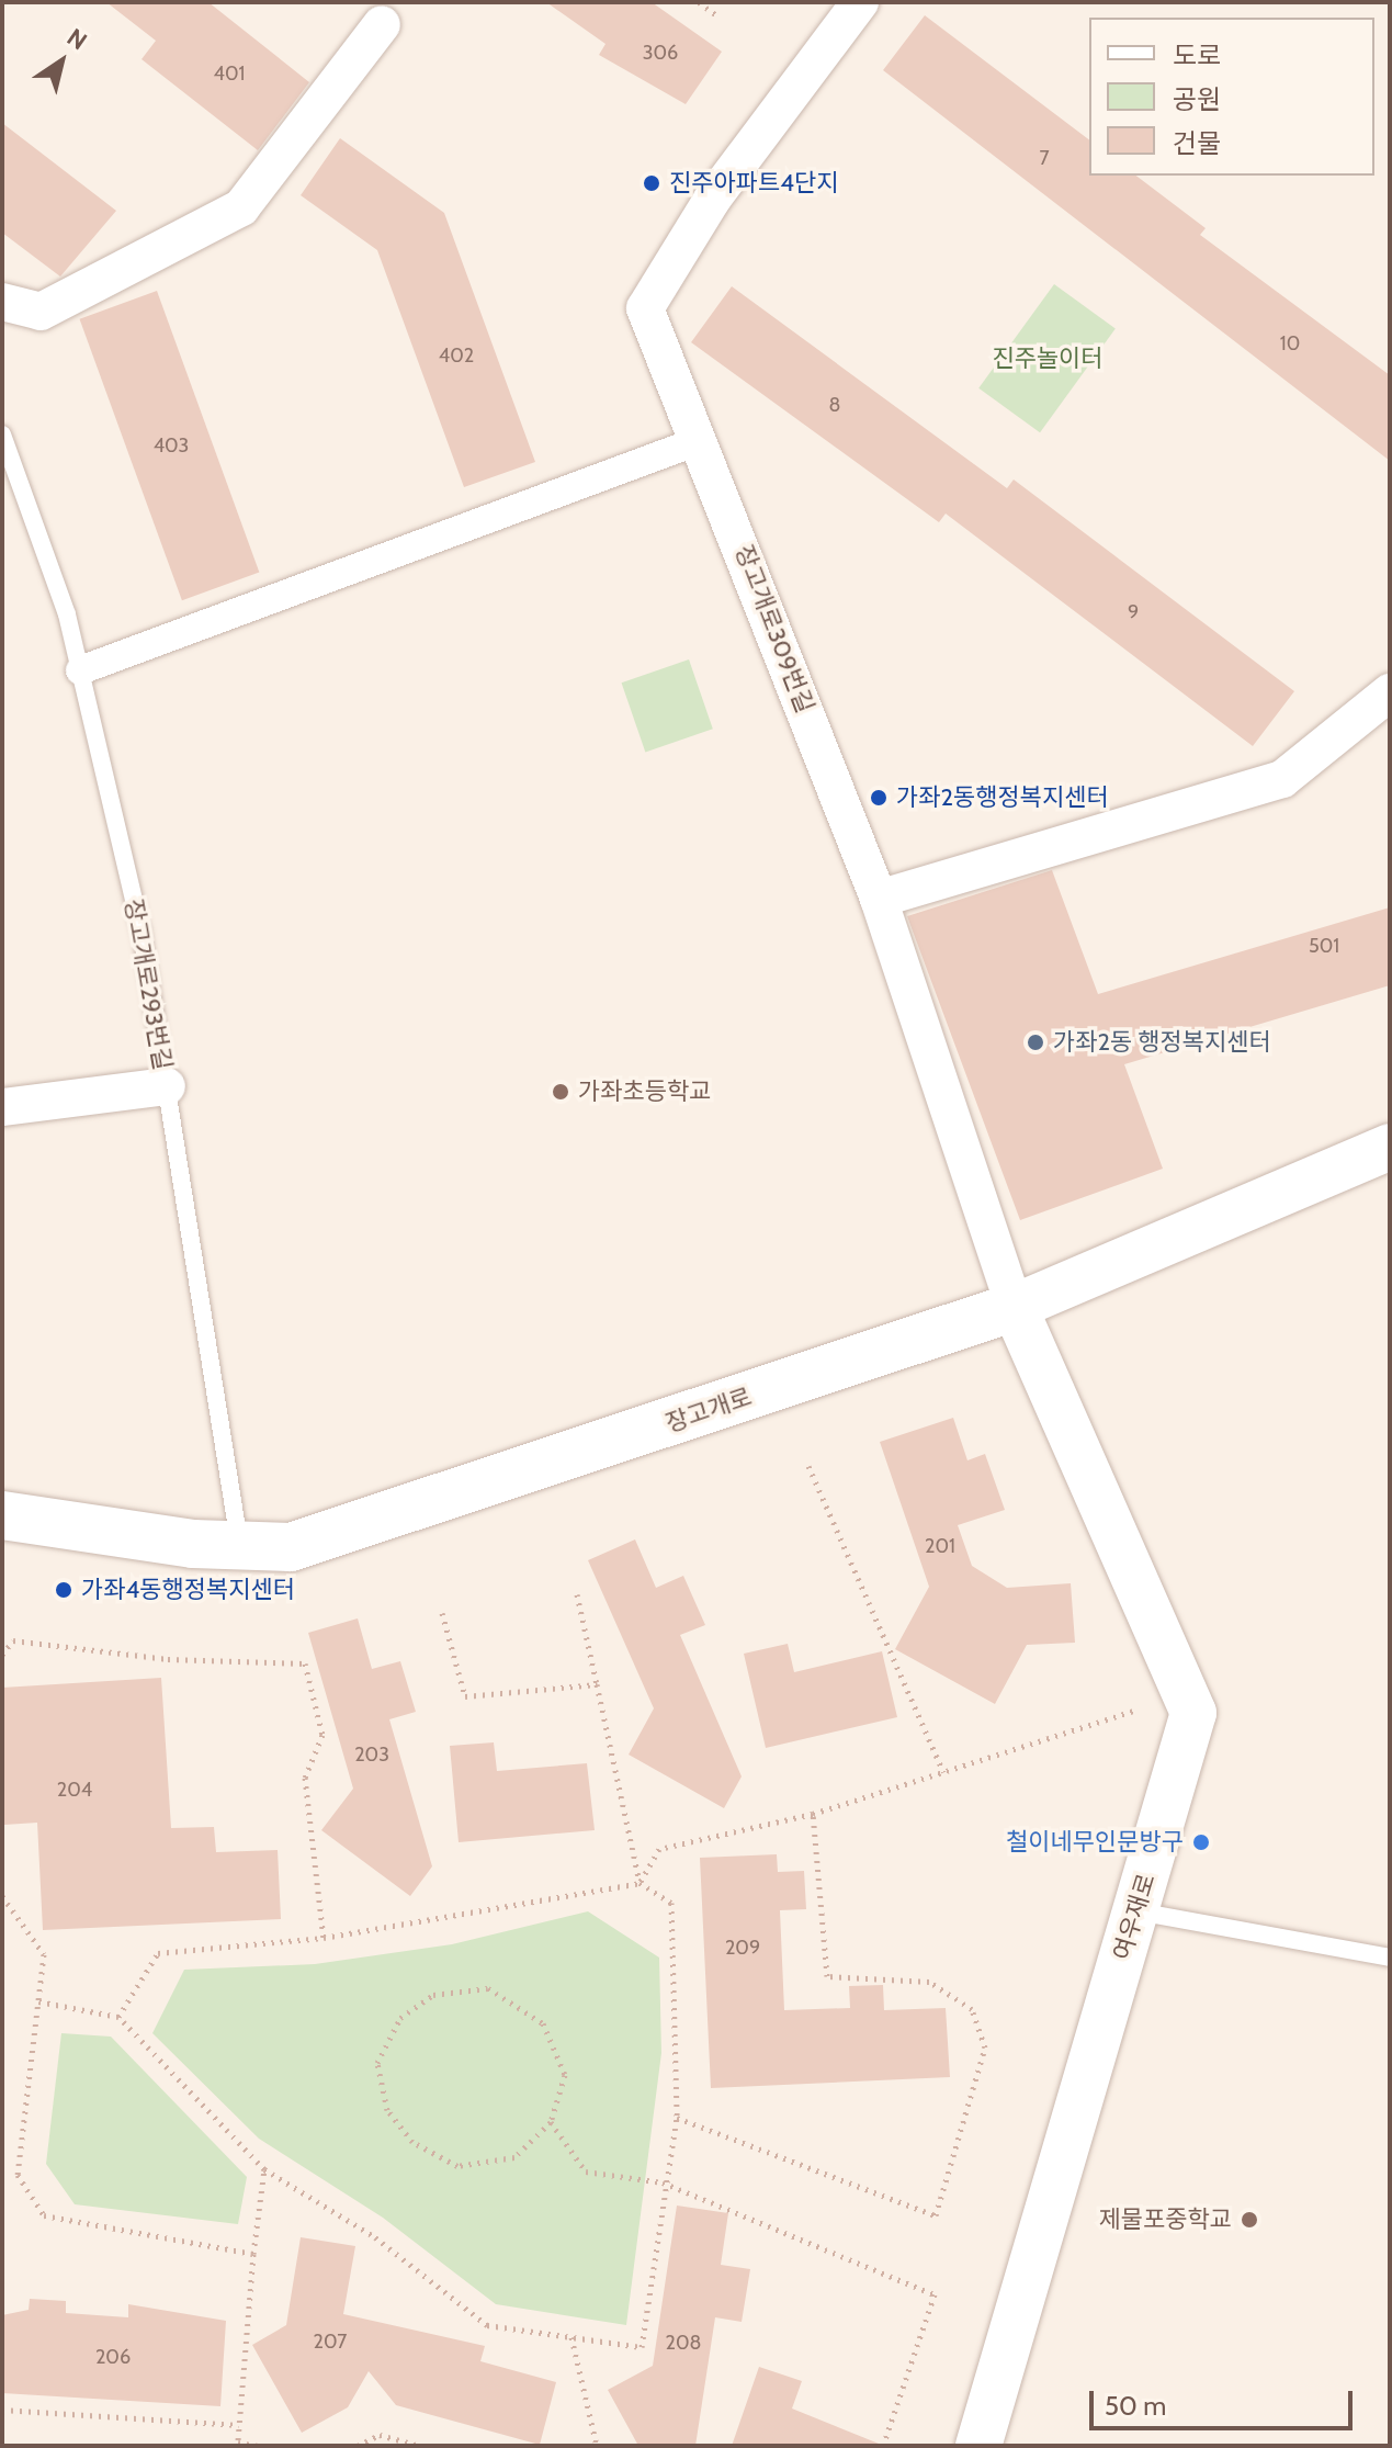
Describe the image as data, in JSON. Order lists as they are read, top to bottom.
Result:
{
  "streets": {
    "main road": ["장고개로"],
    "street": ["장고개로309번길", "여우재로"],
    "lane": ["장고개로293번길"]
  },
  "crossings": [
    ["장고개로309번길", "장고개로"],
    ["장고개로309번길", "여우재로"],
    ["장고개로293번길", "장고개로"],
    ["장고개로", "여우재로"]
  ],
  "parks": ["진주놀이터"],
  "places": [
    "진주아파트4단지",
    "가좌2동행정복지센터",
    "가좌2동 행정복지센터",
    "가좌초등학교",
    "가좌4동행정복지센터",
    "철이네무인문방구",
    "제물포중학교"
  ],
  "house_numbers": [
    "306",
    "401",
    "7",
    "10",
    "402",
    "8",
    "403",
    "9",
    "501",
    "201",
    "203",
    "204",
    "209",
    "207",
    "208",
    "206"
  ],
  "legend": ["도로", "공원", "건물"],
  "scale_bar": "50 m",
  "north": "top right"
}
